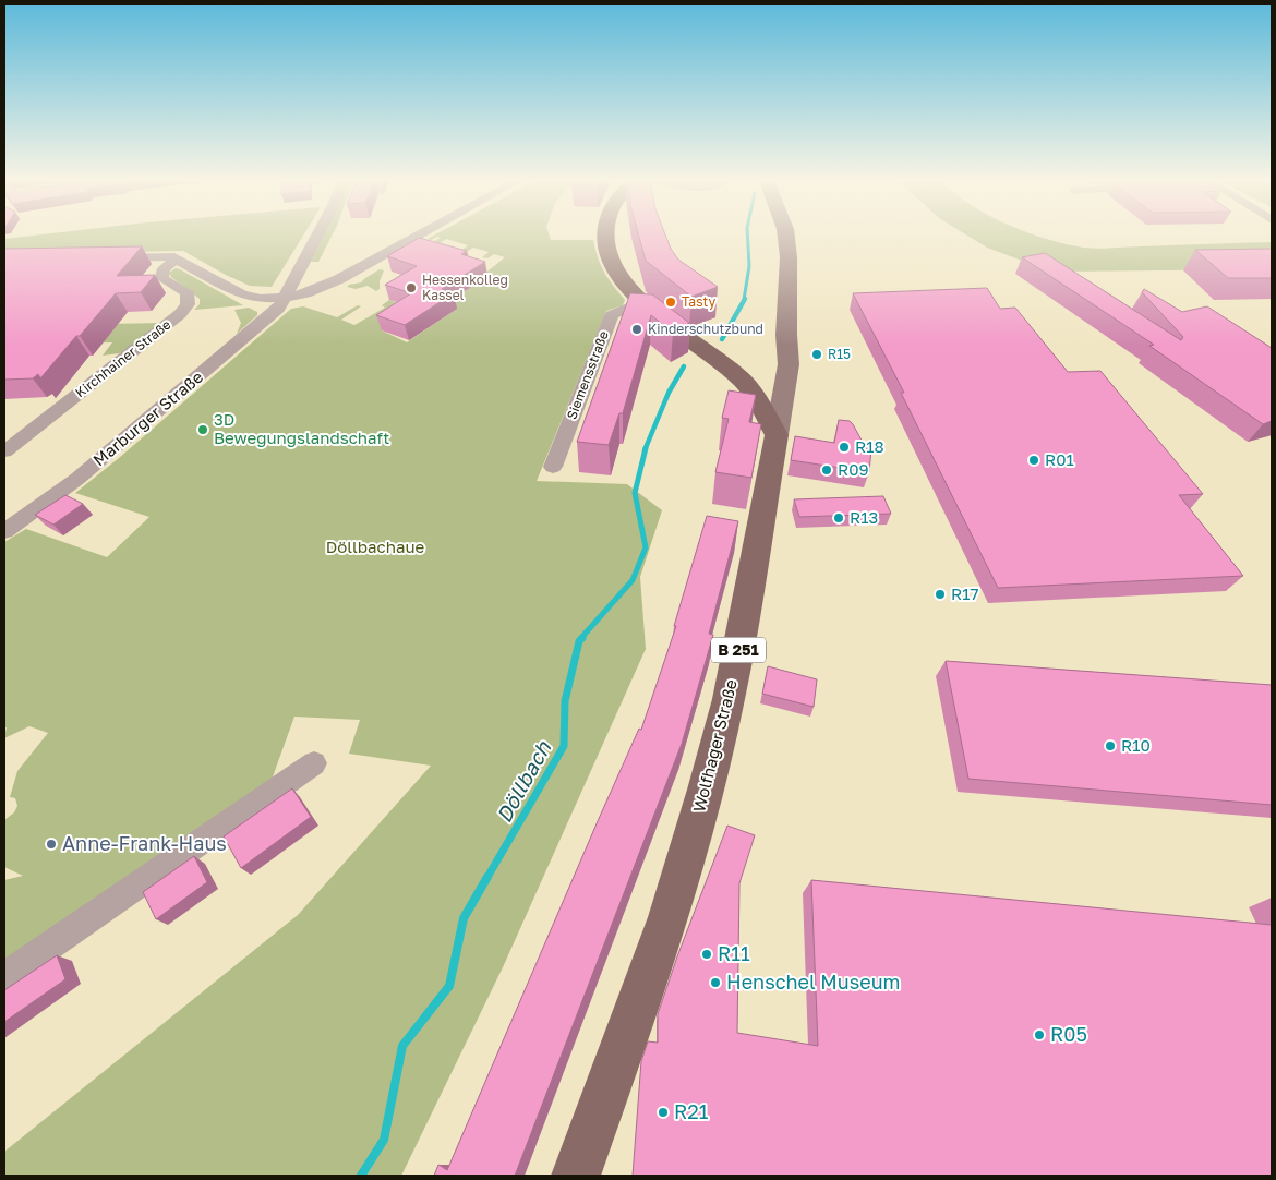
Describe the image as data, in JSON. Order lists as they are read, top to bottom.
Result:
{
  "streets": {
    "main road": ["B 251", "Wolfhager Straße"],
    "street": ["Kirchhainer Straße", "Siemensstraße", "Marburger Straße"]
  },
  "water": ["Döllbach"],
  "parks": ["Döllbachaue"],
  "places": [
    "Hessenkolleg Kassel",
    "Tasty",
    "Kinderschutzbund",
    "R15",
    "3D Bewegungslandschaft",
    "R18",
    "R01",
    "R09",
    "R13",
    "R17",
    "R10",
    "Anne-Frank-Haus",
    "R11",
    "Henschel Museum",
    "R05",
    "R21"
  ]
}
